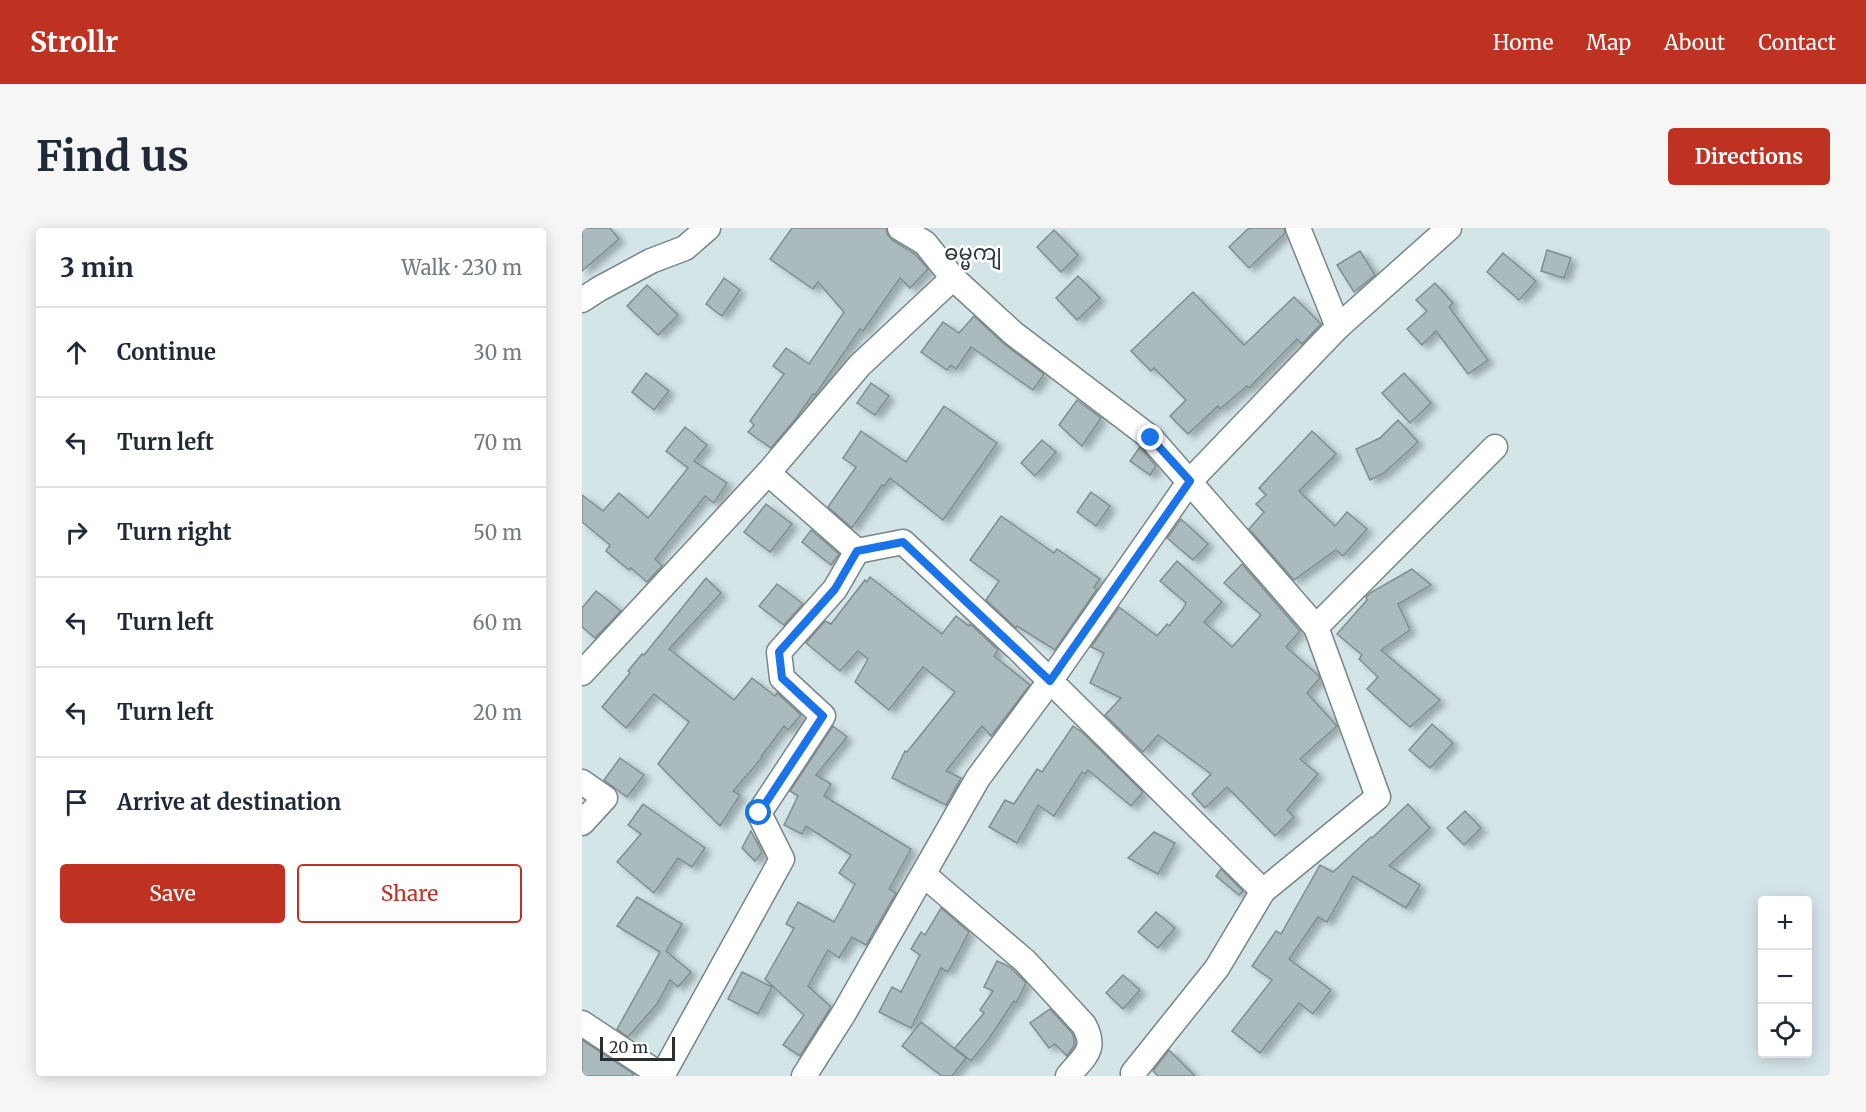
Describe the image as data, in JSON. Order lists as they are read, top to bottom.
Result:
{
  "districts": ["ဓမ္မကျ"],
  "scale_bar": "20 m",
  "page": {
    "header": "Strollr",
    "nav": [
      "Home",
      "Map",
      "About",
      "Contact"
    ],
    "buttons": [
      "Directions",
      ["Save", "Share"]
    ],
    "title": "Find us",
    "heading": ["3 min", "Walk · 230 m"],
    "list": [
      ["Continue", "30 m"],
      ["Turn left", "70 m"],
      ["Turn right", "50 m"],
      ["Turn left", "60 m"],
      ["Turn left", "20 m"],
      "Arrive at destination"
    ],
    "map_buttons": ["+", "−"],
    "scale": "20 m"
  }
}
